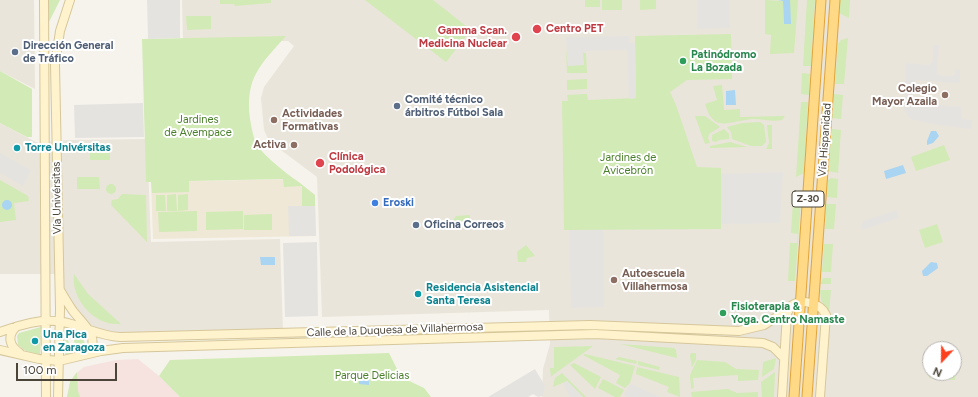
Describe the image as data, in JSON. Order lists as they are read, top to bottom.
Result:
{
  "streets": {
    "highway": ["Vía Hispanidad", "Z-30"],
    "main road": ["Vía Univérsitas", "Calle de la Duquesa de Villahermosa"]
  },
  "crossings": [
    ["Vía Univérsitas", "Calle de la Duquesa de Villahermosa"]
  ],
  "parks": ["Jardines de Avempace", "Jardines de Avicebrón", "Parque Delicias"],
  "places": [
    "Centro PET",
    "Gamma Scan. Medicina Nuclear",
    "Dirección General de Tráfico",
    "Patinódromo La Bozada",
    "Colegio Mayor Azaila",
    "Comité técnico árbitros Fútbol Sala",
    "Actividades Formativas",
    "Activa",
    "Torre Univérsitas",
    "Clínica Podológica",
    "Eroski",
    "Oficina Correos",
    "Autoescuela Villahermosa",
    "Residencia Asistencial Santa Teresa",
    "Fisioterapia & Yoga. Centro Namaste",
    "Una Pica en Zaragoza"
  ],
  "scale_bar": "100 m",
  "north": "bottom"
}
